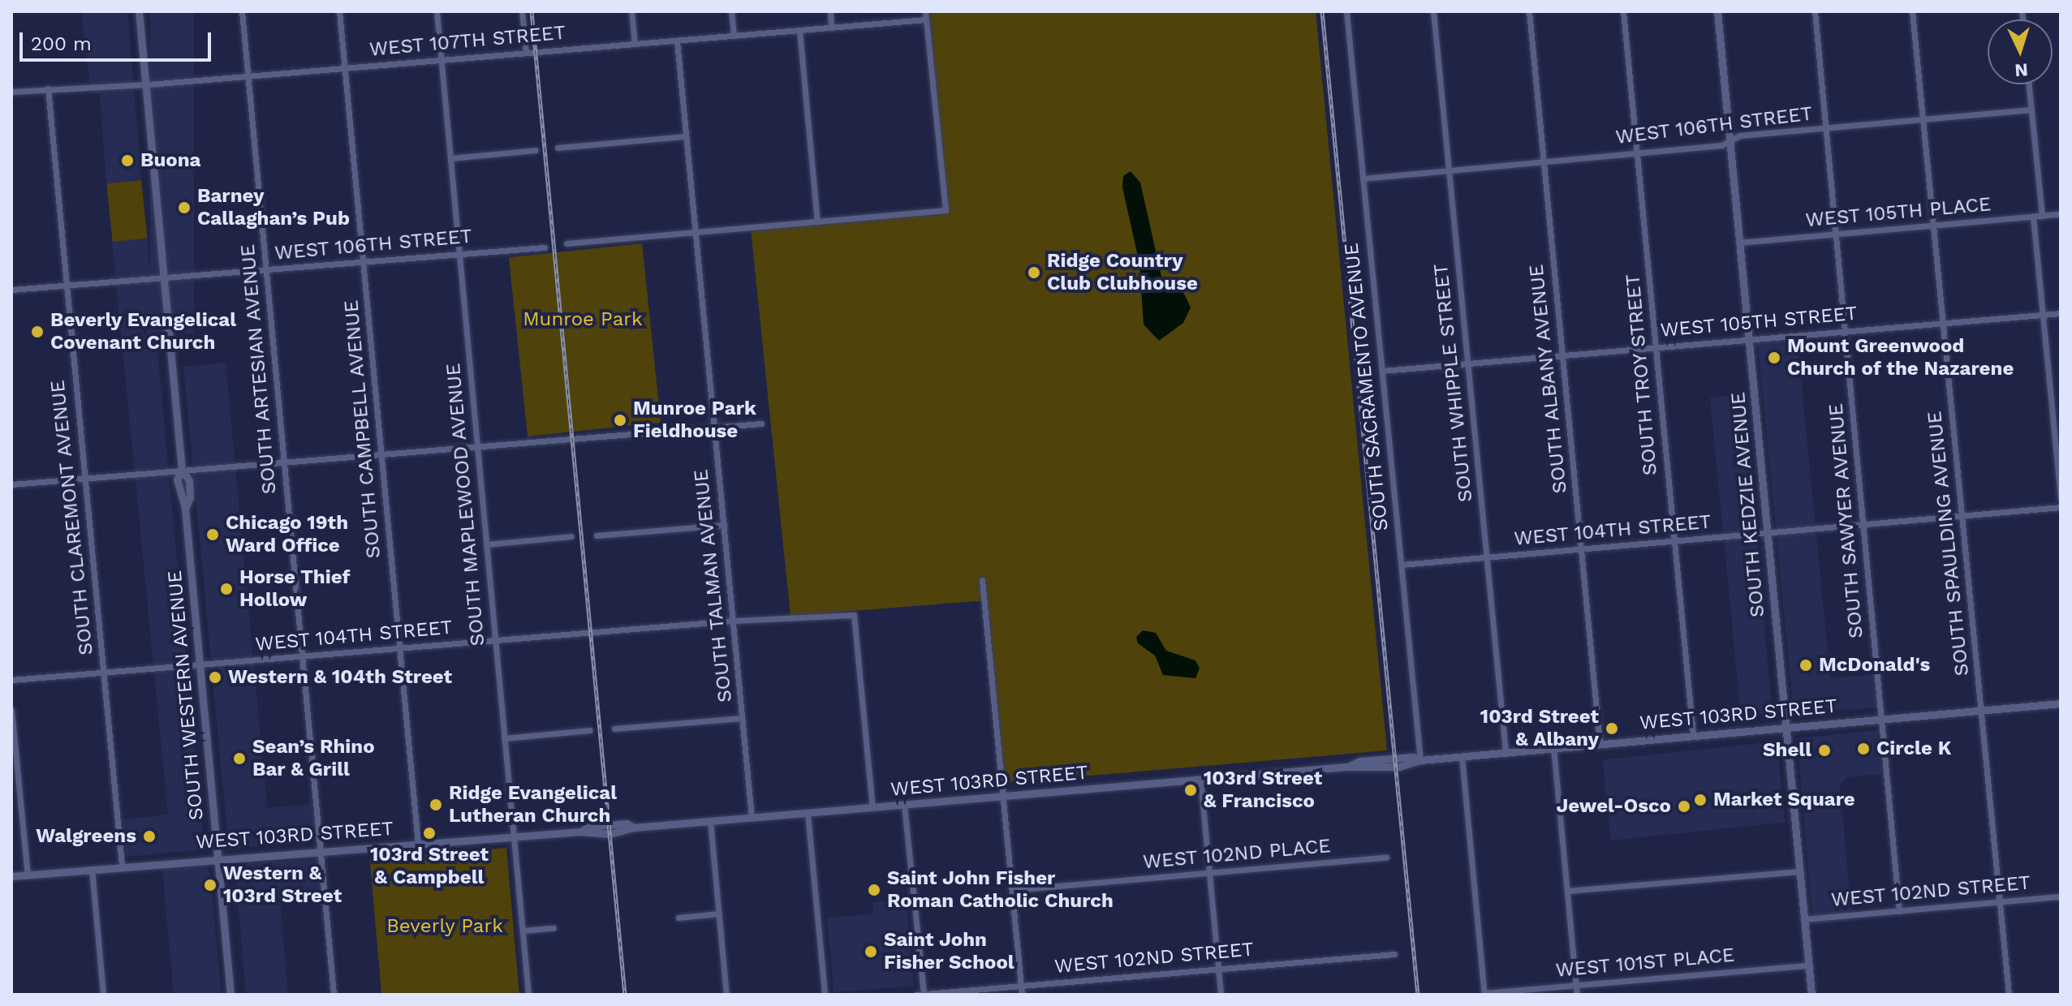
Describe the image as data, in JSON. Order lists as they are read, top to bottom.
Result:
{
  "streets": {
    "main road": ["SOUTH KEDZIE AVENUE", "SOUTH WESTERN AVENUE", "WEST 103RD STREET"],
    "street": [
      "WEST 107TH STREET",
      "WEST 106TH STREET",
      "WEST 105TH PLACE",
      "WEST 105TH STREET",
      "SOUTH ARTESIAN AVENUE",
      "SOUTH TROY STREET",
      "SOUTH ALBANY AVENUE",
      "SOUTH WHIPPLE STREET",
      "SOUTH SACRAMENTO AVENUE",
      "SOUTH CAMPBELL AVENUE",
      "SOUTH MAPLEWOOD AVENUE",
      "SOUTH CLAREMONT AVENUE",
      "SOUTH SAWYER AVENUE",
      "WEST 104TH STREET",
      "SOUTH SPAULDING AVENUE",
      "SOUTH TALMAN AVENUE",
      "WEST 102ND PLACE",
      "WEST 102ND STREET",
      "WEST 101ST PLACE"
    ]
  },
  "crossings": [
    ["WEST 107TH STREET", "SOUTH ARTESIAN AVENUE"],
    ["WEST 107TH STREET", "SOUTH CAMPBELL AVENUE"],
    ["WEST 107TH STREET", "SOUTH MAPLEWOOD AVENUE"],
    ["WEST 107TH STREET", "SOUTH CLAREMONT AVENUE"],
    ["WEST 107TH STREET", "SOUTH TALMAN AVENUE"],
    ["WEST 107TH STREET", "SOUTH WESTERN AVENUE"],
    ["WEST 106TH STREET", "SOUTH ARTESIAN AVENUE"],
    ["WEST 106TH STREET", "SOUTH TROY STREET"],
    ["WEST 106TH STREET", "SOUTH ALBANY AVENUE"],
    ["WEST 106TH STREET", "SOUTH WHIPPLE STREET"],
    ["WEST 106TH STREET", "SOUTH SACRAMENTO AVENUE"],
    ["WEST 106TH STREET", "SOUTH CAMPBELL AVENUE"],
    ["WEST 106TH STREET", "SOUTH MAPLEWOOD AVENUE"],
    ["WEST 106TH STREET", "SOUTH KEDZIE AVENUE"],
    ["WEST 106TH STREET", "SOUTH CLAREMONT AVENUE"],
    ["WEST 106TH STREET", "SOUTH SAWYER AVENUE"],
    ["WEST 106TH STREET", "SOUTH SPAULDING AVENUE"],
    ["WEST 106TH STREET", "SOUTH WESTERN AVENUE"],
    ["WEST 105TH PLACE", "SOUTH KEDZIE AVENUE"],
    ["WEST 105TH PLACE", "SOUTH SAWYER AVENUE"],
    ["WEST 105TH PLACE", "SOUTH SPAULDING AVENUE"],
    ["WEST 105TH STREET", "SOUTH TROY STREET"],
    ["WEST 105TH STREET", "SOUTH ALBANY AVENUE"],
    ["WEST 105TH STREET", "SOUTH WHIPPLE STREET"],
    ["WEST 105TH STREET", "SOUTH SACRAMENTO AVENUE"],
    ["WEST 105TH STREET", "SOUTH KEDZIE AVENUE"],
    ["WEST 105TH STREET", "SOUTH SAWYER AVENUE"],
    ["WEST 105TH STREET", "SOUTH SPAULDING AVENUE"],
    ["SOUTH ARTESIAN AVENUE", "WEST 104TH STREET"],
    ["SOUTH ARTESIAN AVENUE", "WEST 103RD STREET"],
    ["SOUTH TROY STREET", "WEST 104TH STREET"],
    ["SOUTH TROY STREET", "WEST 103RD STREET"],
    ["SOUTH ALBANY AVENUE", "WEST 104TH STREET"],
    ["SOUTH ALBANY AVENUE", "WEST 103RD STREET"],
    ["SOUTH WHIPPLE STREET", "WEST 104TH STREET"],
    ["SOUTH WHIPPLE STREET", "WEST 103RD STREET"],
    ["SOUTH SACRAMENTO AVENUE", "WEST 104TH STREET"],
    ["SOUTH SACRAMENTO AVENUE", "WEST 103RD STREET"],
    ["SOUTH CAMPBELL AVENUE", "WEST 104TH STREET"],
    ["SOUTH CAMPBELL AVENUE", "WEST 103RD STREET"],
    ["SOUTH MAPLEWOOD AVENUE", "WEST 104TH STREET"],
    ["SOUTH MAPLEWOOD AVENUE", "WEST 103RD STREET"],
    ["SOUTH KEDZIE AVENUE", "WEST 104TH STREET"],
    ["SOUTH KEDZIE AVENUE", "WEST 103RD STREET"],
    ["SOUTH KEDZIE AVENUE", "WEST 102ND STREET"],
    ["SOUTH KEDZIE AVENUE", "WEST 101ST PLACE"],
    ["SOUTH CLAREMONT AVENUE", "WEST 104TH STREET"],
    ["SOUTH CLAREMONT AVENUE", "WEST 103RD STREET"],
    ["SOUTH SAWYER AVENUE", "WEST 104TH STREET"],
    ["SOUTH SAWYER AVENUE", "WEST 103RD STREET"],
    ["SOUTH SAWYER AVENUE", "WEST 102ND STREET"],
    ["WEST 104TH STREET", "SOUTH SPAULDING AVENUE"],
    ["WEST 104TH STREET", "SOUTH TALMAN AVENUE"],
    ["WEST 104TH STREET", "SOUTH WESTERN AVENUE"],
    ["WEST 104TH STREET", "WEST 103RD STREET"],
    ["SOUTH SPAULDING AVENUE", "WEST 103RD STREET"],
    ["SOUTH SPAULDING AVENUE", "WEST 102ND STREET"],
    ["SOUTH TALMAN AVENUE", "WEST 103RD STREET"],
    ["SOUTH WESTERN AVENUE", "WEST 103RD STREET"]
  ],
  "parks": ["Munroe Park", "Beverly Park"],
  "places": [
    "Buona",
    "Barney Callaghan’s Pub",
    "Ridge Country Club Clubhouse",
    "Beverly Evangelical Covenant Church",
    "Mount Greenwood Church of the Nazarene",
    "Munroe Park Fieldhouse",
    "Chicago 19th Ward Office",
    "Horse Thief Hollow",
    "McDonald's",
    "Western & 104th Street",
    "103rd Street & Albany",
    "Circle K",
    "Shell",
    "Sean’s Rhino Bar & Grill",
    "103rd Street & Francisco",
    "Market Square",
    "Ridge Evangelical Lutheran Church",
    "Jewel-Osco",
    "103rd Street & Campbell",
    "Walgreens",
    "Western & 103rd Street",
    "Saint John Fisher Roman Catholic Church",
    "Saint John Fisher School"
  ],
  "scale_bar": "200 m",
  "north": "bottom"
}
